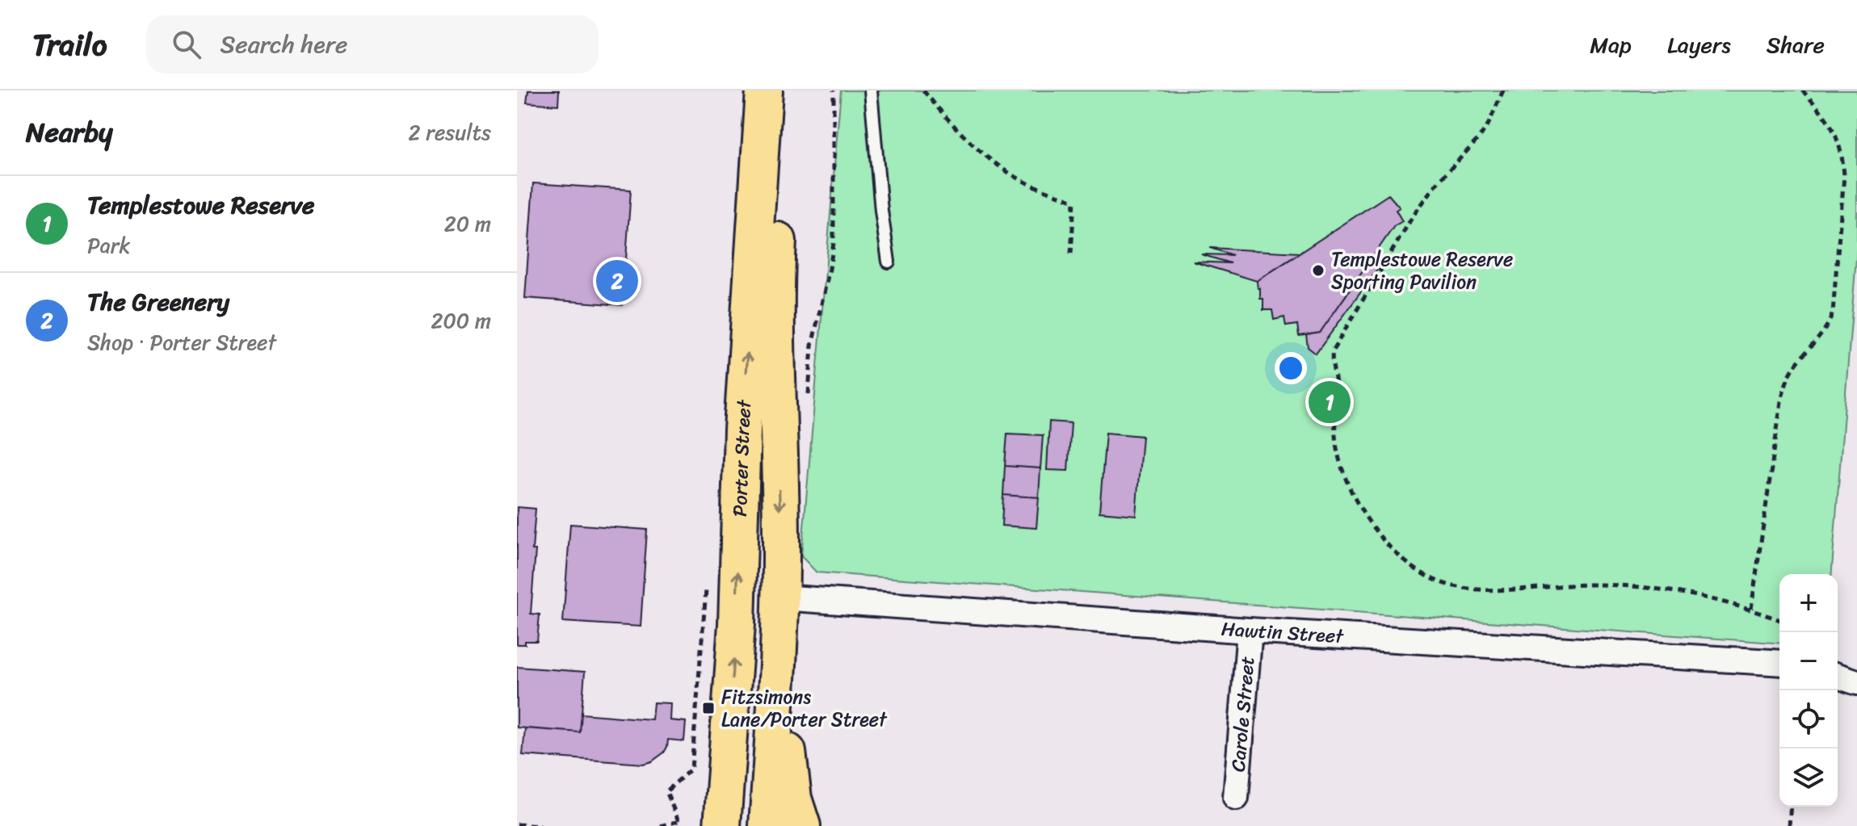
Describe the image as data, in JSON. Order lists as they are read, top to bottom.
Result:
{
  "streets": {
    "main road": ["Porter Street"],
    "street": ["Hawtin Street", "Carole Street"]
  },
  "crossings": [
    ["Porter Street", "Hawtin Street"],
    ["Hawtin Street", "Carole Street"]
  ],
  "places": {
    "other": ["Templestowe Reserve Sporting Pavilion"],
    "transit": ["Fitzsimons Lane/Porter Street"]
  },
  "page": {
    "header": "Trailo",
    "search": "Search here",
    "nav": ["Map", "Layers", "Share"],
    "heading": ["Nearby", "2 results"],
    "list": [
      {
        "mark": "1",
        "name": "Templestowe Reserve",
        "note": "Park",
        "value": "20 m"
      },
      {
        "mark": "2",
        "name": "The Greenery",
        "note": "Shop · Porter Street",
        "value": "200 m"
      }
    ],
    "pins": ["2", "1"],
    "map_buttons": ["+", "−"]
  }
}
